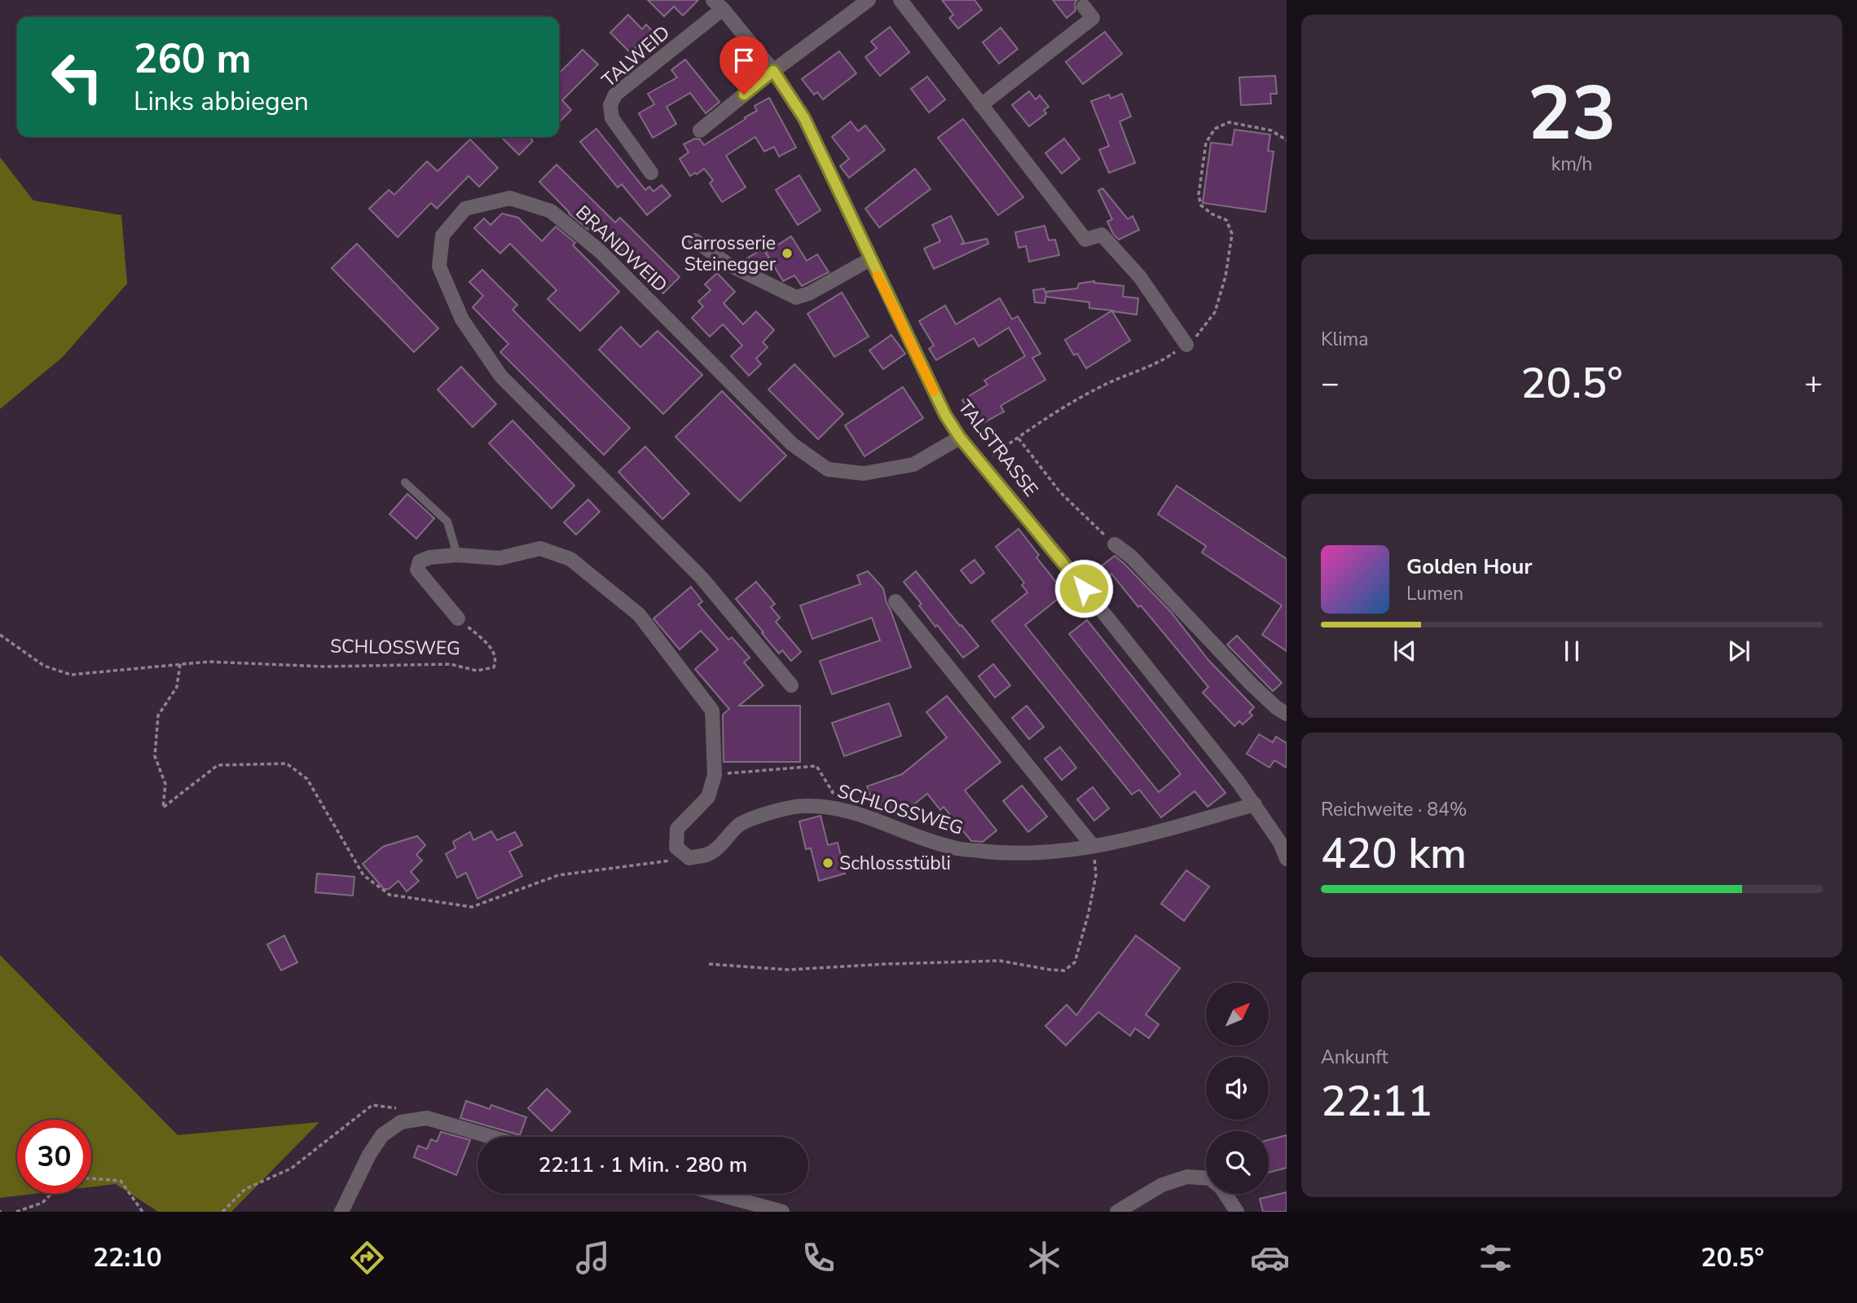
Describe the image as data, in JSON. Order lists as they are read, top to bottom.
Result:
{
  "streets": {
    "street": [
      "TALWEID",
      "BRANDWEID",
      "TALSTRASSE",
      "SCHLOSSWEG"
    ]
  },
  "crossings": [
    ["TALWEID", "TALSTRASSE"],
    ["BRANDWEID", "TALSTRASSE"],
    ["TALSTRASSE", "SCHLOSSWEG"]
  ],
  "places": ["Carrosserie Steinegger", "Schlossstübli"],
  "north": "top right",
  "page": {
    "tile": [
      ["23", "km/h"],
      "Klima",
      ["Reichweite · 84%", "420 km"],
      ["Ankunft", "22:11"]
    ],
    "turn": ["260 m", "Links abbiegen"],
    "heat": ["−", "20.5°", "+"],
    "song": ["Golden Hour", "Lumen"],
    "limit": "30",
    "trip": "22:11 · 1 Min. · 280 m",
    "tabs": ["22:10", "20.5°"]
  }
}
